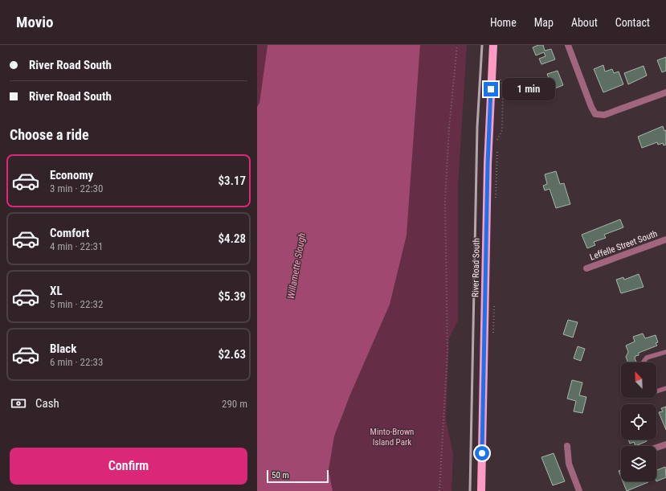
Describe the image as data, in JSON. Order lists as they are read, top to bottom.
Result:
{
  "streets": {
    "main road": ["River Road South"],
    "street": ["Leffelle Street South"]
  },
  "water": ["Willamette Slough"],
  "parks": ["Minto-Brown Island Park"],
  "scale_bar": "50 m",
  "north": "top left",
  "page": {
    "header": "Movio",
    "nav": [
      "Home",
      "Map",
      "About",
      "Contact"
    ],
    "banner": ["River Road South", "River Road South"],
    "bubble": "1 min",
    "heading": "Choose a ride",
    "list": [
      {
        "name": "Economy",
        "note": "3 min · 22:30",
        "value": "$3.17"
      },
      {
        "name": "Comfort",
        "note": "4 min · 22:31",
        "value": "$4.28"
      },
      {
        "name": "XL",
        "note": "5 min · 22:32",
        "value": "$5.39"
      },
      {
        "name": "Black",
        "note": "6 min · 22:33",
        "value": "$2.63"
      }
    ],
    "pay": ["Cash", "290 m"],
    "buttons": "Confirm",
    "scale": "50 m"
  }
}
